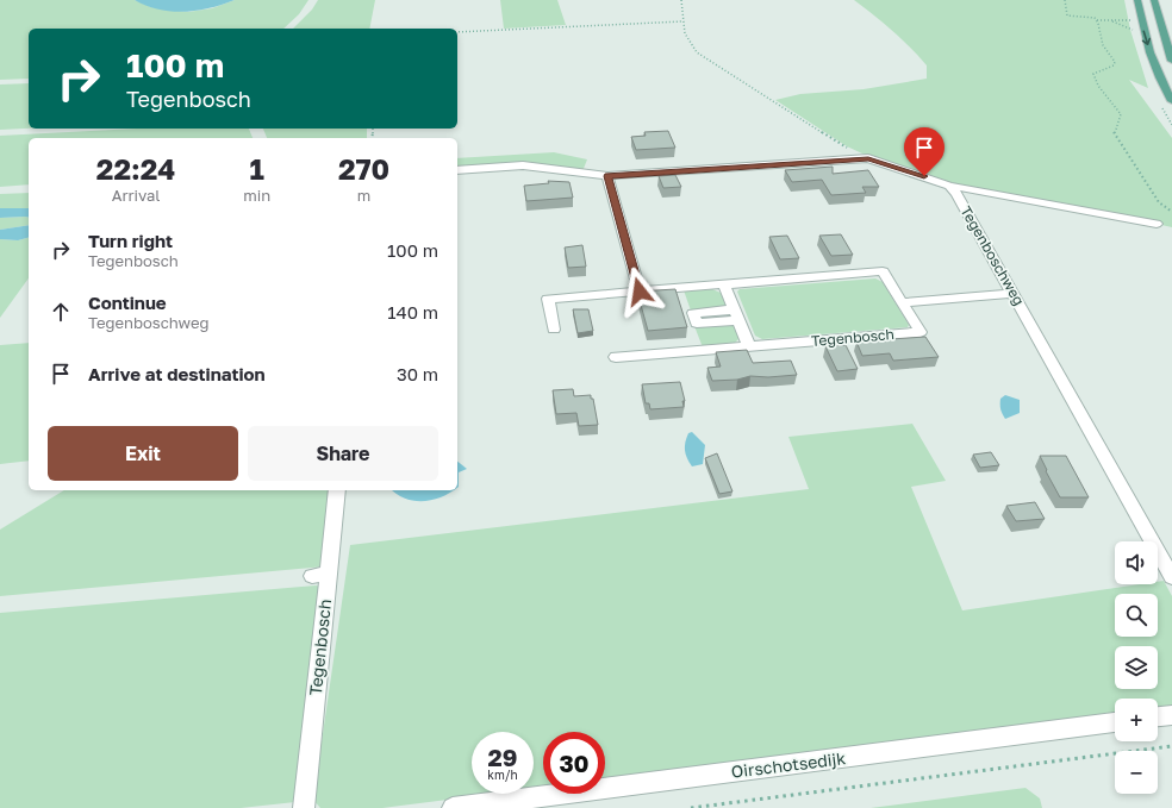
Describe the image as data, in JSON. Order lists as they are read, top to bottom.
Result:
{
  "streets": {
    "street": ["Tegenboschweg", "Tegenbosch", "Oirschotsedijk"]
  },
  "page": {
    "turn": ["100 m", "Tegenbosch"],
    "eta": [
      "22:24",
      "Arrival",
      "1",
      "min",
      "270",
      "m"
    ],
    "list": [
      {
        "name": "Turn right",
        "note": "Tegenbosch",
        "value": "100 m"
      },
      {
        "name": "Continue",
        "note": "Tegenboschweg",
        "value": "140 m"
      },
      {
        "name": "Arrive at destination",
        "value": "30 m"
      }
    ],
    "buttons": ["Exit", "Share"],
    "map_buttons": ["+", "−"],
    "speed": "29 km/h",
    "limit": "30"
  }
}
